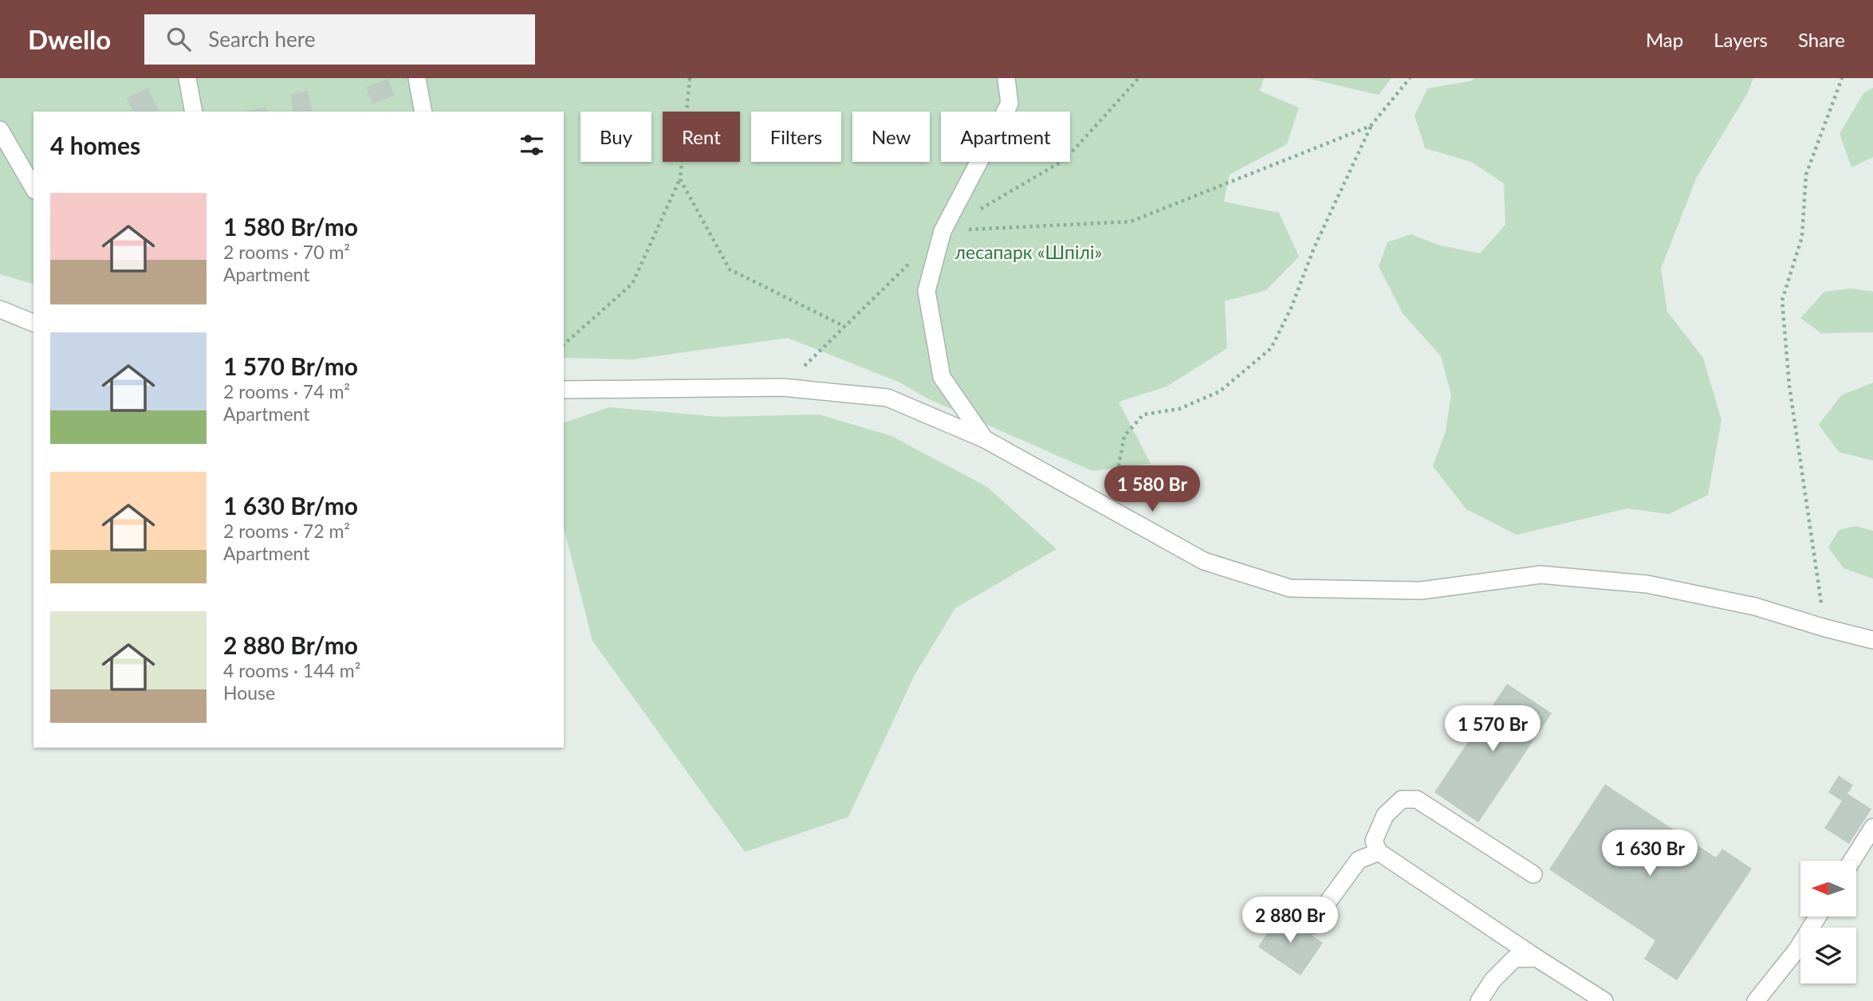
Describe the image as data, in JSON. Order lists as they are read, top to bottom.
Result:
{
  "parks": ["лесапарк «Шпілі»"],
  "north": "left",
  "page": {
    "header": "Dwello",
    "search": "Search here",
    "nav": ["Map", "Layers", "Share"],
    "chip": [
      "Buy",
      "Rent",
      "Filters",
      "New",
      "Apartment"
    ],
    "heading": "4 homes",
    "list": [
      {
        "name": "1 580 Br/mo",
        "note": "2 rooms · 70 m² · Apartment"
      },
      {
        "name": "1 570 Br/mo",
        "note": "2 rooms · 74 m² · Apartment"
      },
      {
        "name": "1 630 Br/mo",
        "note": "2 rooms · 72 m² · Apartment"
      },
      {
        "name": "2 880 Br/mo",
        "note": "4 rooms · 144 m² · House"
      }
    ],
    "price": [
      "1 580 Br",
      "1 570 Br",
      "1 630 Br",
      "2 880 Br"
    ]
  }
}
